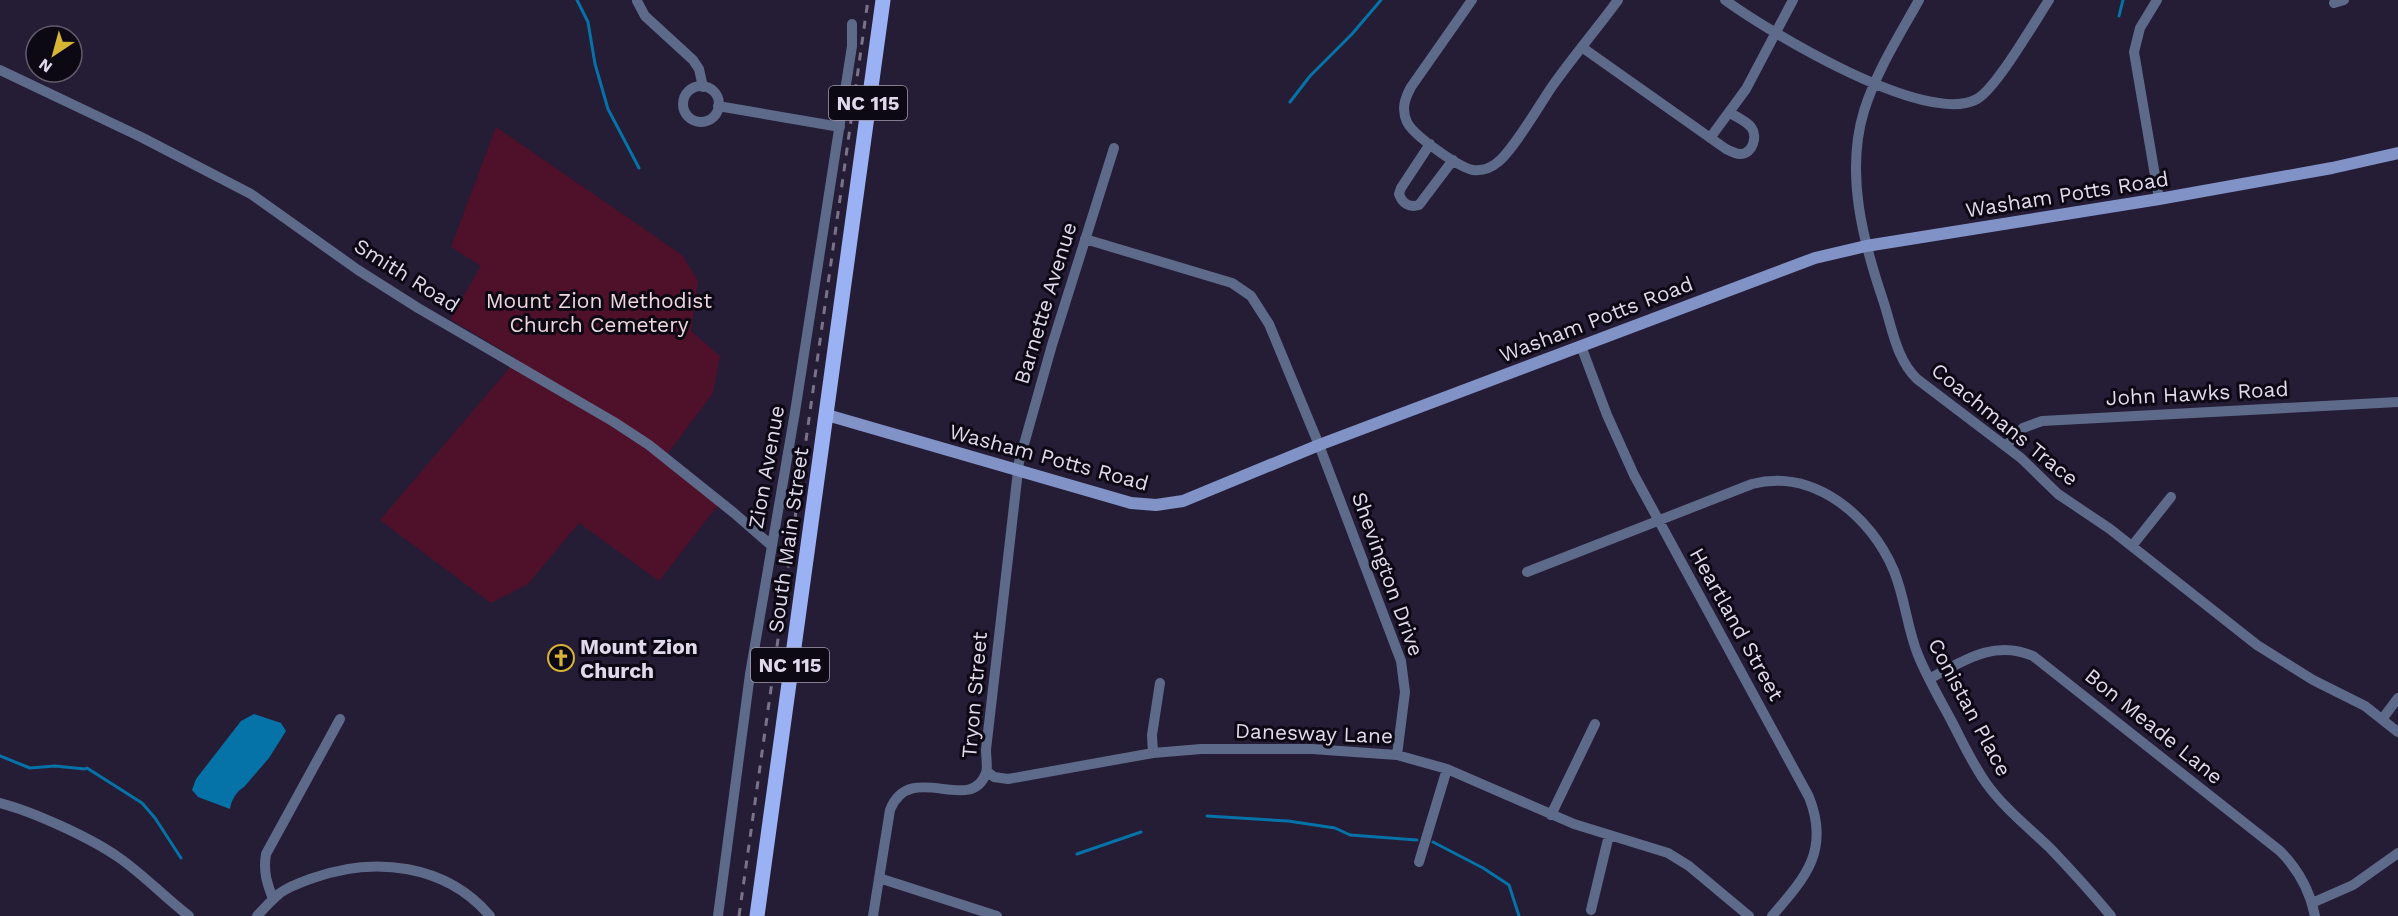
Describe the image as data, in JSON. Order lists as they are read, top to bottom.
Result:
{
  "streets": {
    "main road": ["NC 115", "South Main Street"],
    "street": [
      "Washam Potts Road",
      "Smith Road",
      "Barnette Avenue",
      "John Hawks Road",
      "Coachmans Trace",
      "Zion Avenue",
      "Shevington Drive",
      "Heartland Street",
      "Tryon Street",
      "Conistan Place",
      "Bon Meade Lane",
      "Danesway Lane"
    ]
  },
  "crossings": [
    ["Washam Potts Road", "Barnette Avenue"],
    ["Washam Potts Road", "Coachmans Trace"],
    ["Washam Potts Road", "South Main Street"],
    ["Washam Potts Road", "Shevington Drive"],
    ["Washam Potts Road", "Heartland Street"],
    ["Washam Potts Road", "Tryon Street"],
    ["Smith Road", "Zion Avenue"],
    ["Barnette Avenue", "Shevington Drive"],
    ["Barnette Avenue", "Tryon Street"],
    ["John Hawks Road", "Coachmans Trace"],
    ["Shevington Drive", "Danesway Lane"],
    ["Heartland Street", "Conistan Place"],
    ["Tryon Street", "Danesway Lane"],
    ["Conistan Place", "Bon Meade Lane"]
  ],
  "parks": ["Mount Zion Methodist Church Cemetery"],
  "places": {
    "church": ["Mount Zion Church"]
  },
  "north": "bottom left"
}
